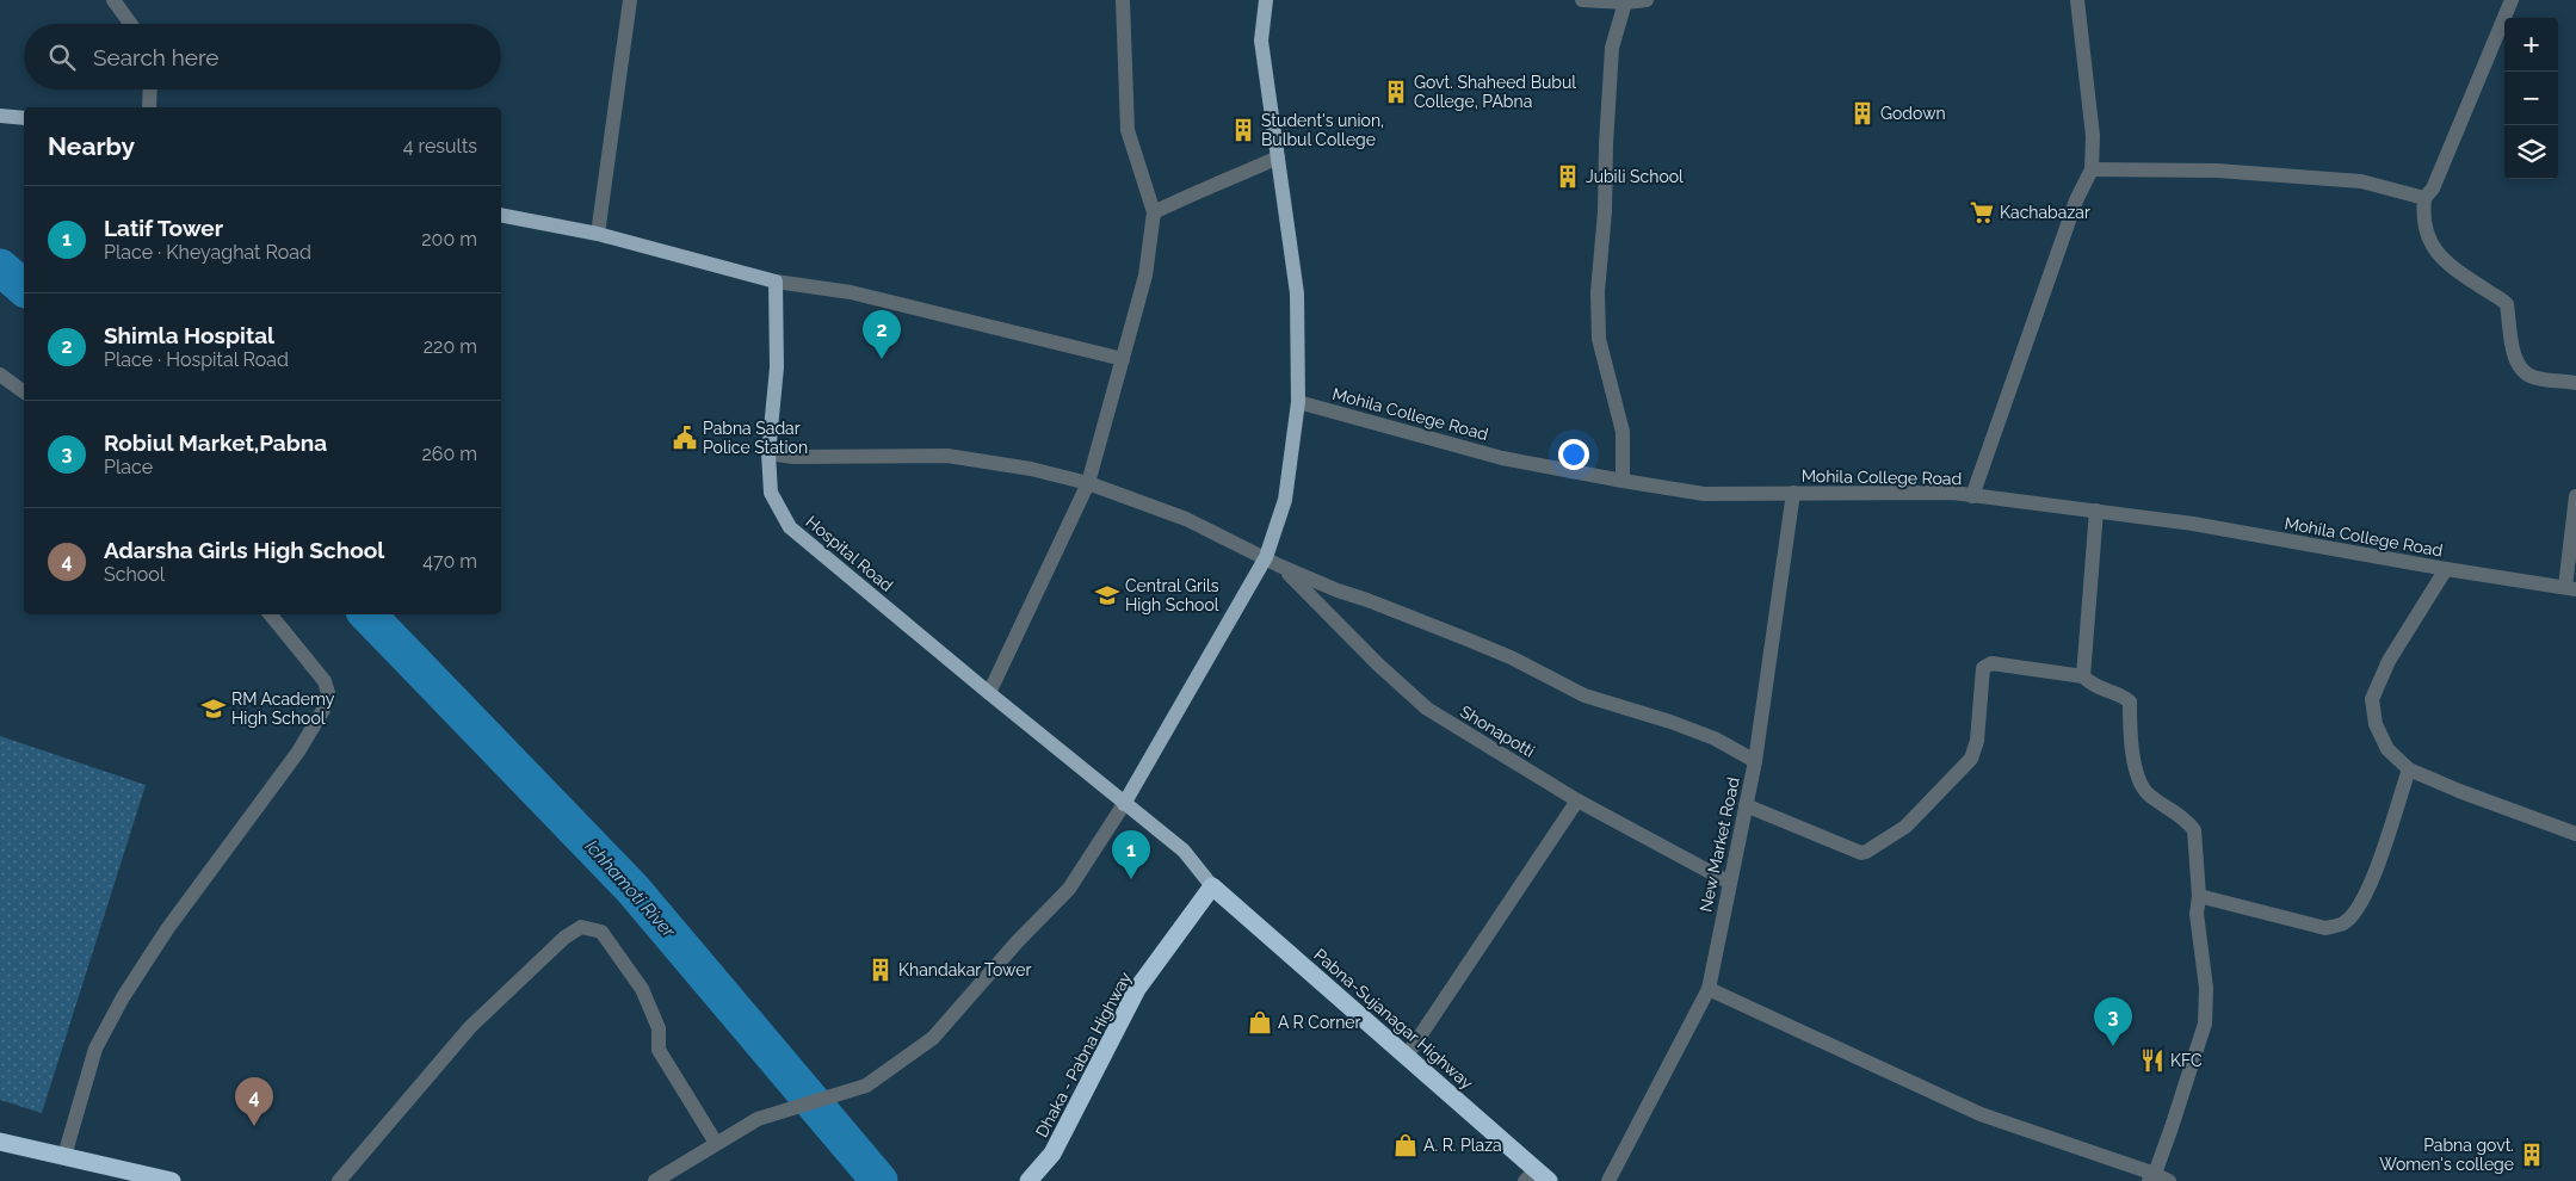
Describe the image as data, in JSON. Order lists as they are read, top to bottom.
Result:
{
  "streets": {
    "highway": ["Pabna-Sujanagar Highway", "Dhaka - Pabna Highway"],
    "main road": ["Hospital Road"],
    "street": ["Mohila College Road", "Shonapotti", "New Market Road"]
  },
  "crossings": [
    ["Mohila College Road", "New Market Road"],
    ["Hospital Road", "Pabna-Sujanagar Highway"],
    ["Hospital Road", "Dhaka - Pabna Highway"],
    ["Shonapotti", "New Market Road"],
    ["Pabna-Sujanagar Highway", "Dhaka - Pabna Highway"]
  ],
  "water": ["Ichhamoti River"],
  "places": {
    "building": [
      "Govt. Shaheed Bubul College, PAbna",
      "Godown",
      "Student's union, Bulbul College",
      "Jubili School",
      "Khandakar Tower",
      "Pabna govt. Women's college"
    ],
    "supermarket": ["Kachabazar"],
    "public building": ["Pabna Sadar Police Station"],
    "school or university": ["Central Grils High School", "RM Academy High School"],
    "shop": ["A R Corner", "A. R. Plaza"],
    "restaurant": ["KFC"]
  },
  "page": {
    "map_buttons": ["+", "−"],
    "search": "Search here",
    "heading": ["Nearby", "4 results"],
    "list": [
      {
        "mark": "1",
        "name": "Latif Tower",
        "note": "Place · Kheyaghat Road",
        "value": "200 m"
      },
      {
        "mark": "2",
        "name": "Shimla Hospital",
        "note": "Place · Hospital Road",
        "value": "220 m"
      },
      {
        "mark": "3",
        "name": "Robiul Market,Pabna",
        "note": "Place",
        "value": "260 m"
      },
      {
        "mark": "4",
        "name": "Adarsha Girls High School",
        "note": "School",
        "value": "470 m"
      }
    ],
    "pins": [
      "2",
      "1",
      "3",
      "4"
    ]
  }
}
